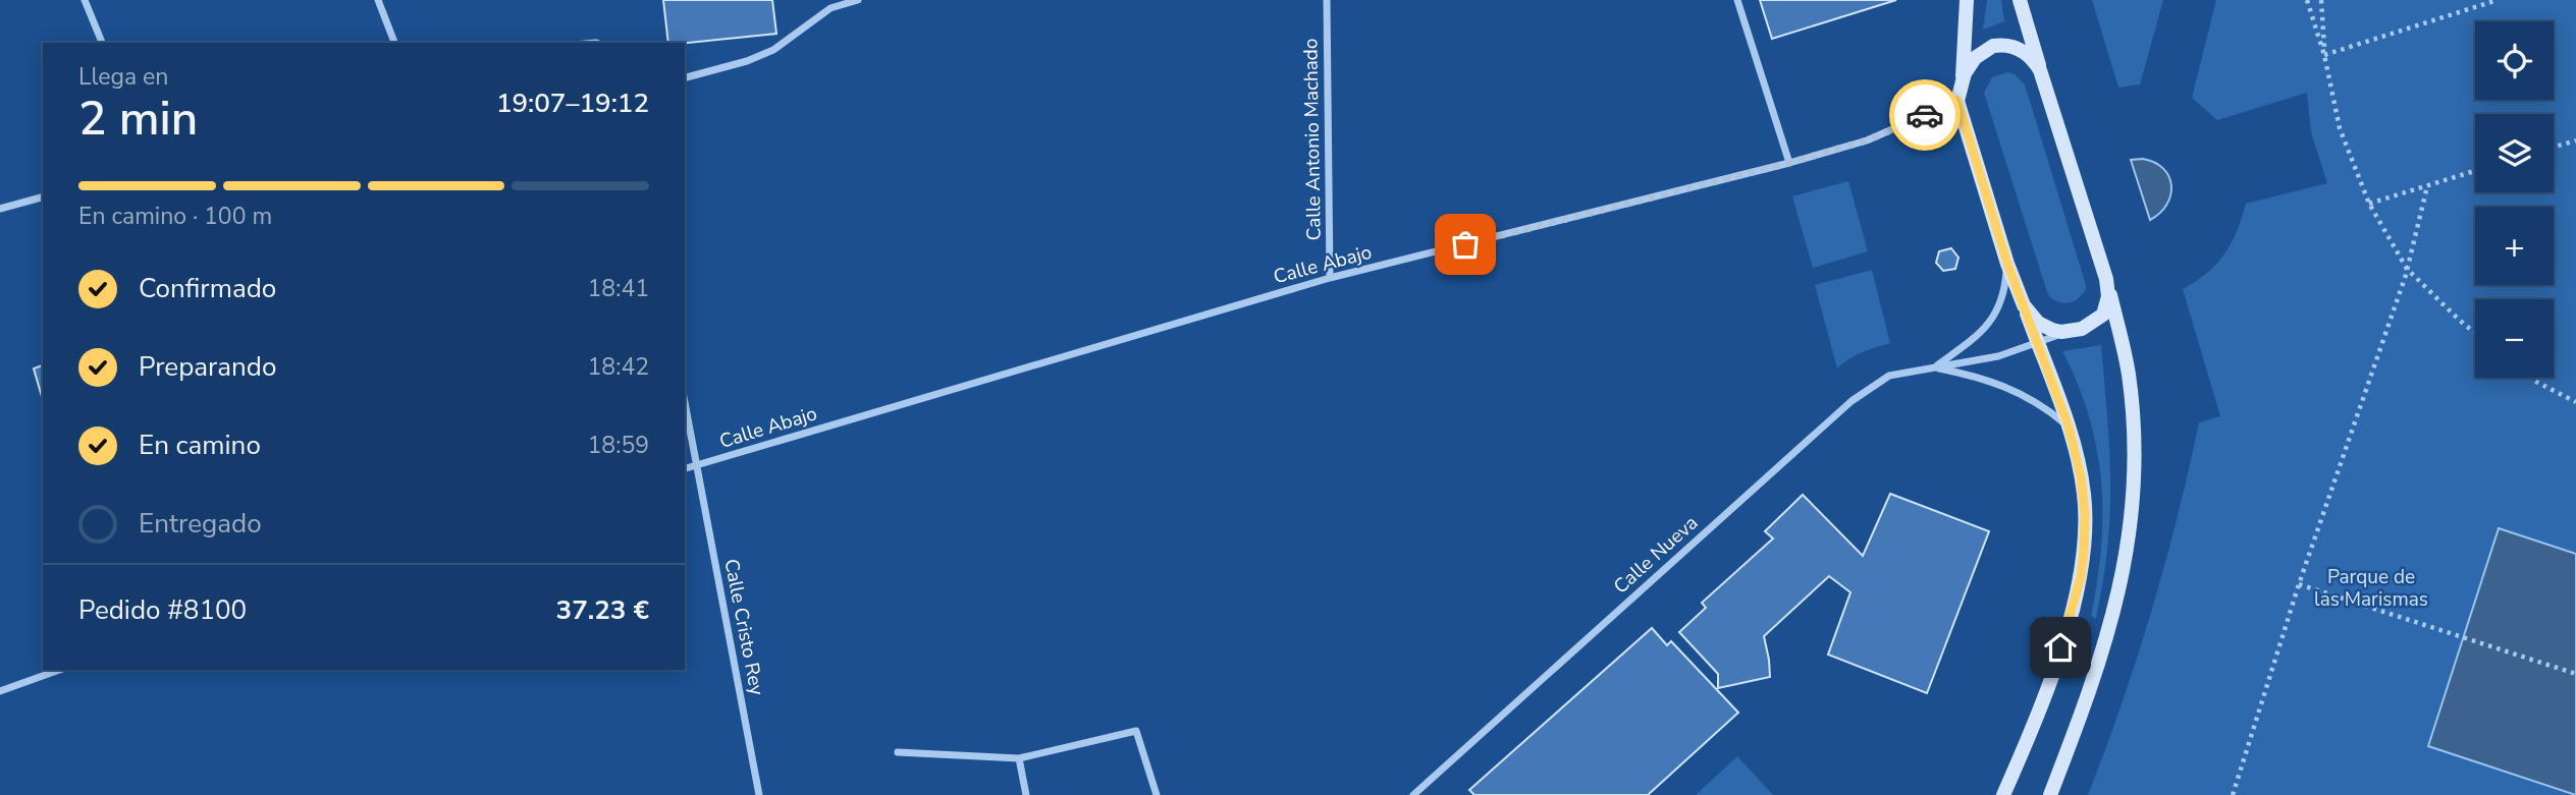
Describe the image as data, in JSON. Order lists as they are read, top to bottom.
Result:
{
  "streets": {
    "street": [
      "Calle Antonio Machado",
      "Calle Abajo",
      "Calle Nueva",
      "Calle Cristo Rey"
    ]
  },
  "crossings": [
    ["Calle Antonio Machado", "Calle Abajo"],
    ["Calle Abajo", "Calle Cristo Rey"]
  ],
  "parks": ["Parque de las Marismas"],
  "page": {
    "map_buttons": ["+", "−"],
    "heading": ["2 min", "Llega en", "19:07–19:12"],
    "panel": ["Pedido #8100", "37.23 €"],
    "bar": "En camino · 100 m",
    "list": [
      ["Confirmado", "18:41"],
      ["Preparando", "18:42"],
      ["En camino", "18:59"],
      "Entregado"
    ]
  }
}
